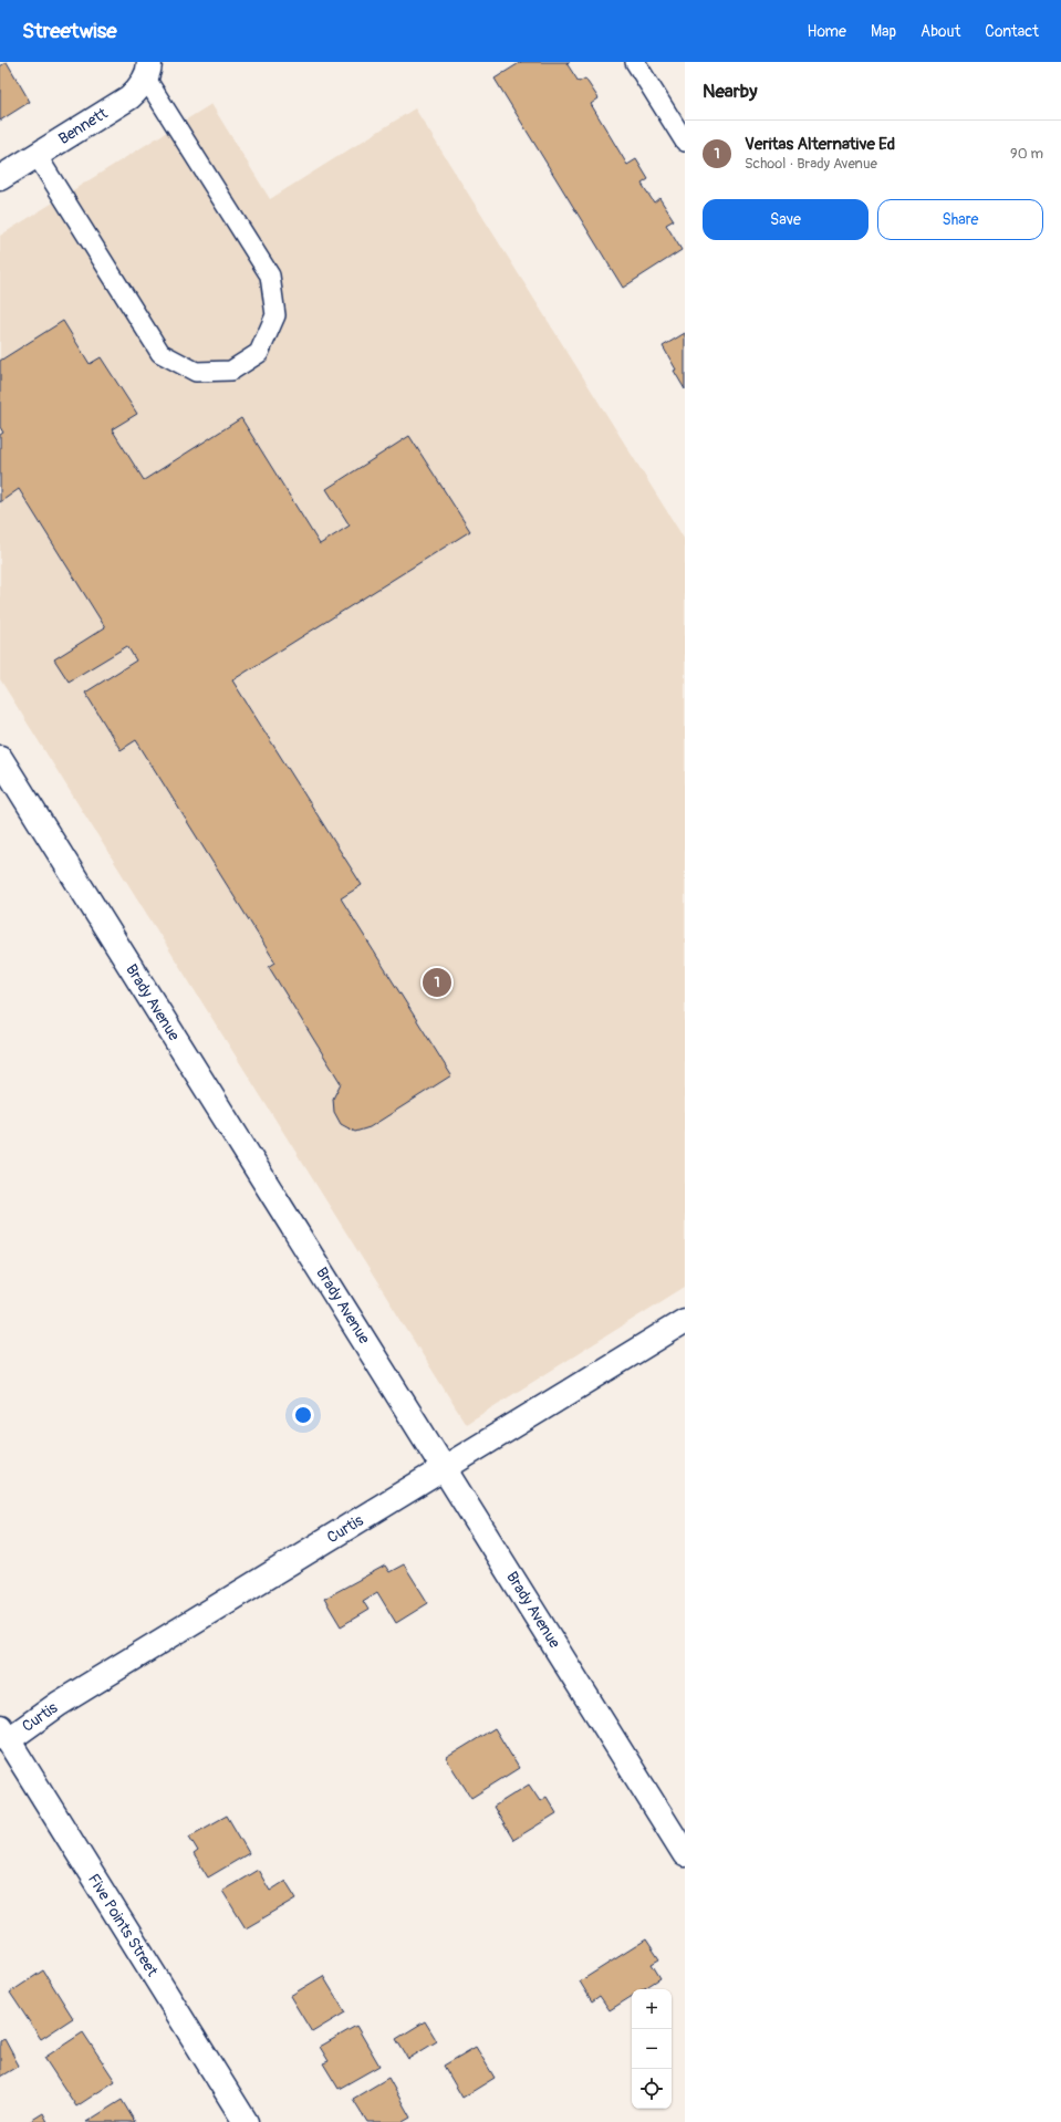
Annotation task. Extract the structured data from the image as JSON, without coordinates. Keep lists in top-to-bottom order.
{
  "streets": {
    "street": [
      "Bennett",
      "Brady Avenue",
      "Curtis",
      "Five Points Street"
    ]
  },
  "crossings": [
    ["Brady Avenue", "Curtis"],
    ["Curtis", "Five Points Street"]
  ],
  "page": {
    "header": "Streetwise",
    "nav": [
      "Home",
      "Map",
      "About",
      "Contact"
    ],
    "heading": "Nearby",
    "list": [
      {
        "mark": "1",
        "name": "Veritas Alternative Ed",
        "note": "School · Brady Avenue",
        "value": "90 m"
      }
    ],
    "buttons": ["Save", "Share"],
    "pins": "1",
    "map_buttons": ["+", "−"]
  }
}
